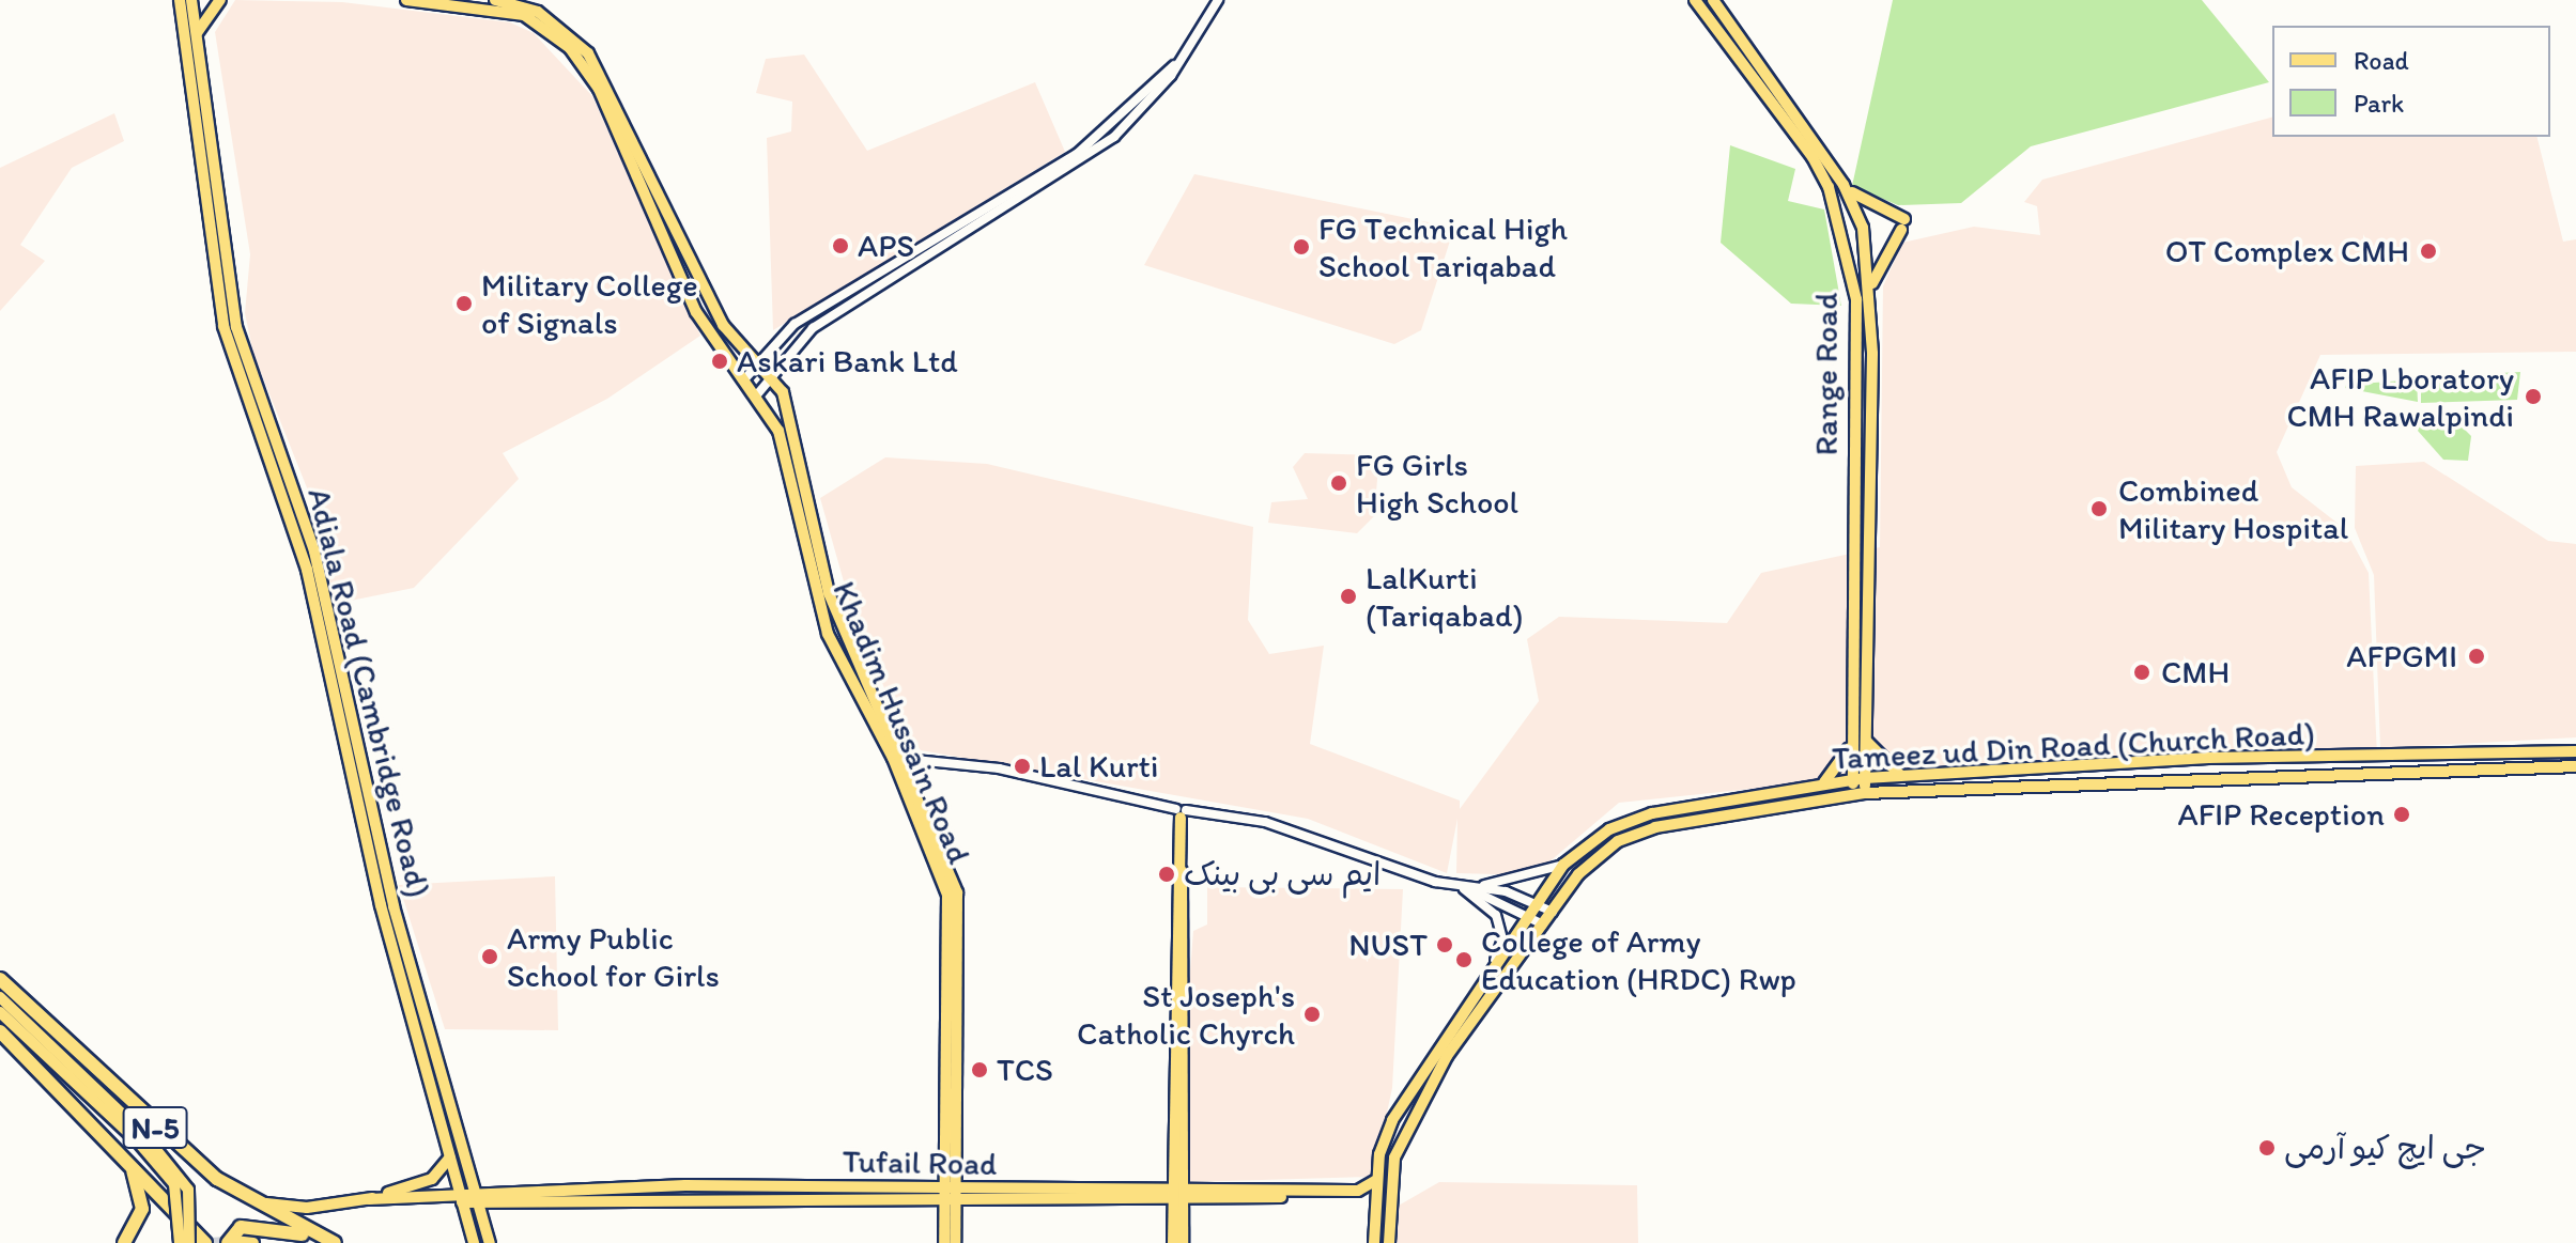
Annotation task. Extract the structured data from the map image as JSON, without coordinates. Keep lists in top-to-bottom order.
{
  "streets": {
    "highway": ["N-5"],
    "main road": [
      "Range Road",
      "Adiala Road (Cambridge Road)",
      "Khadim Hussain Road",
      "Tameez ud Din Road (Church Road)",
      "Tufail Road"
    ]
  },
  "crossings": [
    ["Range Road", "Tameez ud Din Road (Church Road)"],
    ["Adiala Road (Cambridge Road)", "Tufail Road"],
    ["Khadim Hussain Road", "Tufail Road"],
    ["Tameez ud Din Road (Church Road)", "Tufail Road"]
  ],
  "places": [
    "APS",
    "FG Technical High School Tariqabad",
    "OT Complex CMH",
    "Military College of Signals",
    "Askari Bank Ltd",
    "AFIP Lboratory CMH Rawalpindi",
    "FG Girls High School",
    "Combined Military Hospital",
    "LalKurti (Tariqabad)",
    "AFPGMI",
    "CMH",
    "Lal Kurti",
    "AFIP Reception",
    "ایم سی بی بینک",
    "NUST",
    "Army Public School for Girls",
    "College of Army Education (HRDC) Rwp",
    "St Joseph's Catholic Chyrch",
    "TCS",
    "جی ایچ کیو آرمی"
  ],
  "legend": ["Road", "Park"]
}
